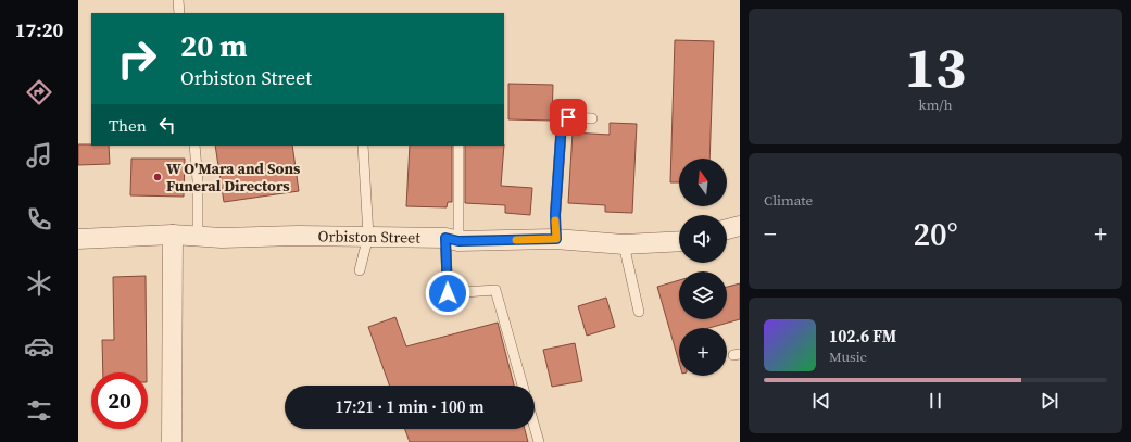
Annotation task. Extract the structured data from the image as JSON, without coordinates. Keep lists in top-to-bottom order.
{
  "streets": {
    "street": ["Orbiston Street"]
  },
  "places": ["W O'Mara and Sons Funeral Directors"],
  "north": "top",
  "page": {
    "tabs": "17:20",
    "tile": [
      ["13", "km/h"],
      "Climate"
    ],
    "turn": ["20 m", "Orbiston Street"],
    "then": "Then",
    "map_buttons": "+",
    "heat": ["−", "20°", "+"],
    "song": ["102.6 FM", "Music"],
    "limit": "20",
    "trip": "17:21 · 1 min · 100 m"
  }
}
